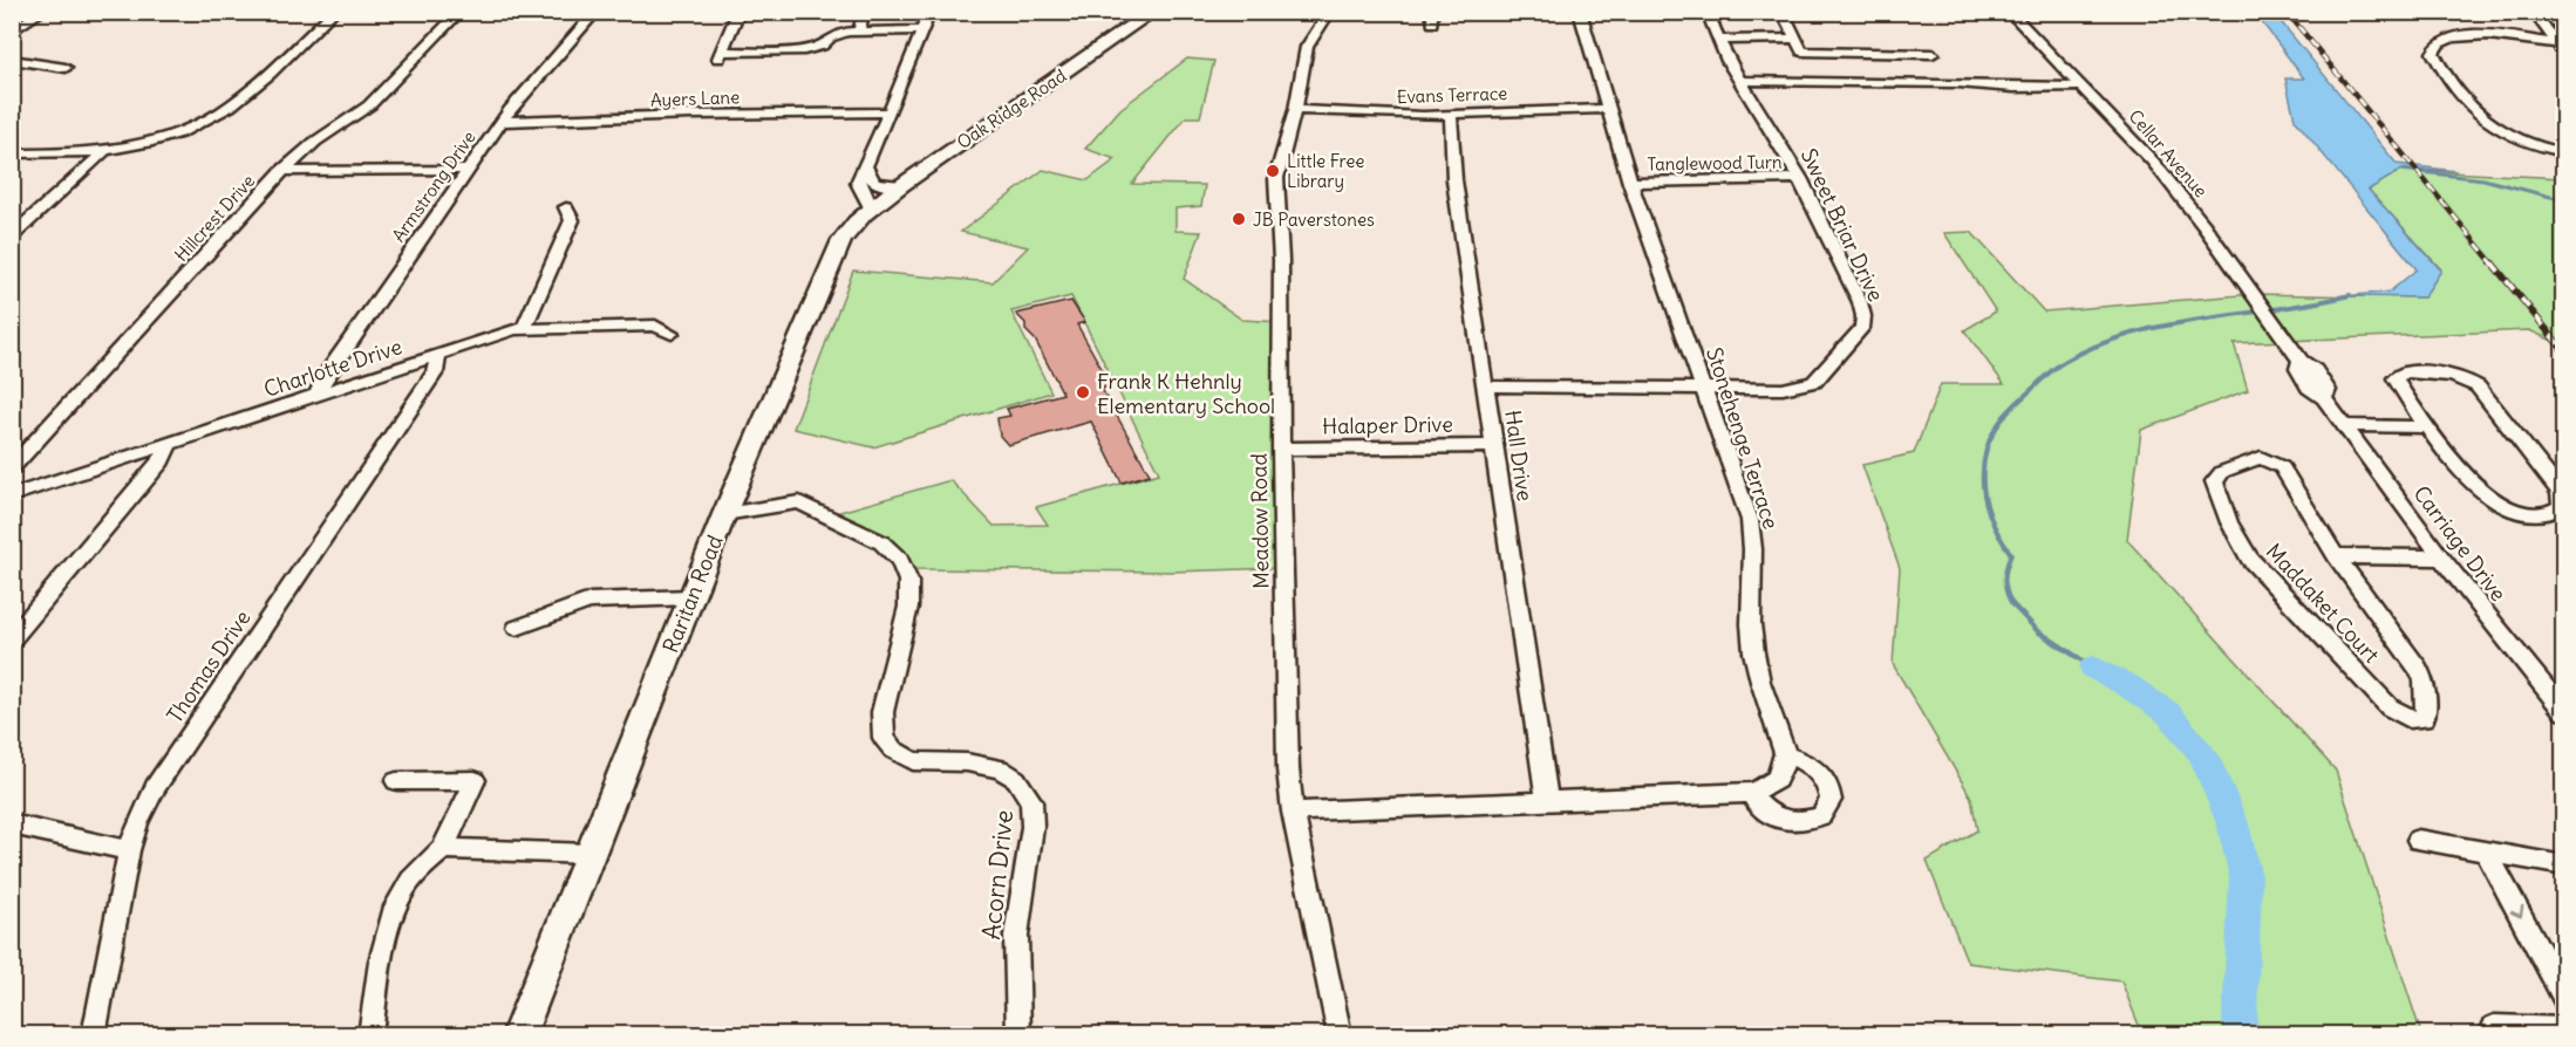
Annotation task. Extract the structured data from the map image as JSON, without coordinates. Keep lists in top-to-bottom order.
{
  "streets": {
    "main road": ["Oak Ridge Road", "Raritan Road"],
    "street": [
      "Evans Terrace",
      "Ayers Lane",
      "Cellar Avenue",
      "Tanglewood Turn",
      "Armstrong Drive",
      "Hillcrest Drive",
      "Sweet Briar Drive",
      "Charlotte Drive",
      "Halaper Drive",
      "Stonehenge Terrace",
      "Hall Drive",
      "Meadow Road",
      "Carriage Drive",
      "Maddaket Court",
      "Thomas Drive",
      "Acorn Drive"
    ]
  },
  "crossings": [
    ["Evans Terrace", "Stonehenge Terrace"],
    ["Evans Terrace", "Hall Drive"],
    ["Evans Terrace", "Meadow Road"],
    ["Ayers Lane", "Armstrong Drive"],
    ["Oak Ridge Road", "Raritan Road"],
    ["Cellar Avenue", "Carriage Drive"],
    ["Tanglewood Turn", "Sweet Briar Drive"],
    ["Tanglewood Turn", "Stonehenge Terrace"],
    ["Armstrong Drive", "Charlotte Drive"],
    ["Sweet Briar Drive", "Stonehenge Terrace"],
    ["Sweet Briar Drive", "Hall Drive"],
    ["Charlotte Drive", "Thomas Drive"],
    ["Halaper Drive", "Hall Drive"],
    ["Halaper Drive", "Meadow Road"],
    ["Carriage Drive", "Maddaket Court"],
    ["Raritan Road", "Acorn Drive"]
  ],
  "places": ["Little Free Library", "JB Paverstones", "Frank K Hehnly Elementary School"]
}
